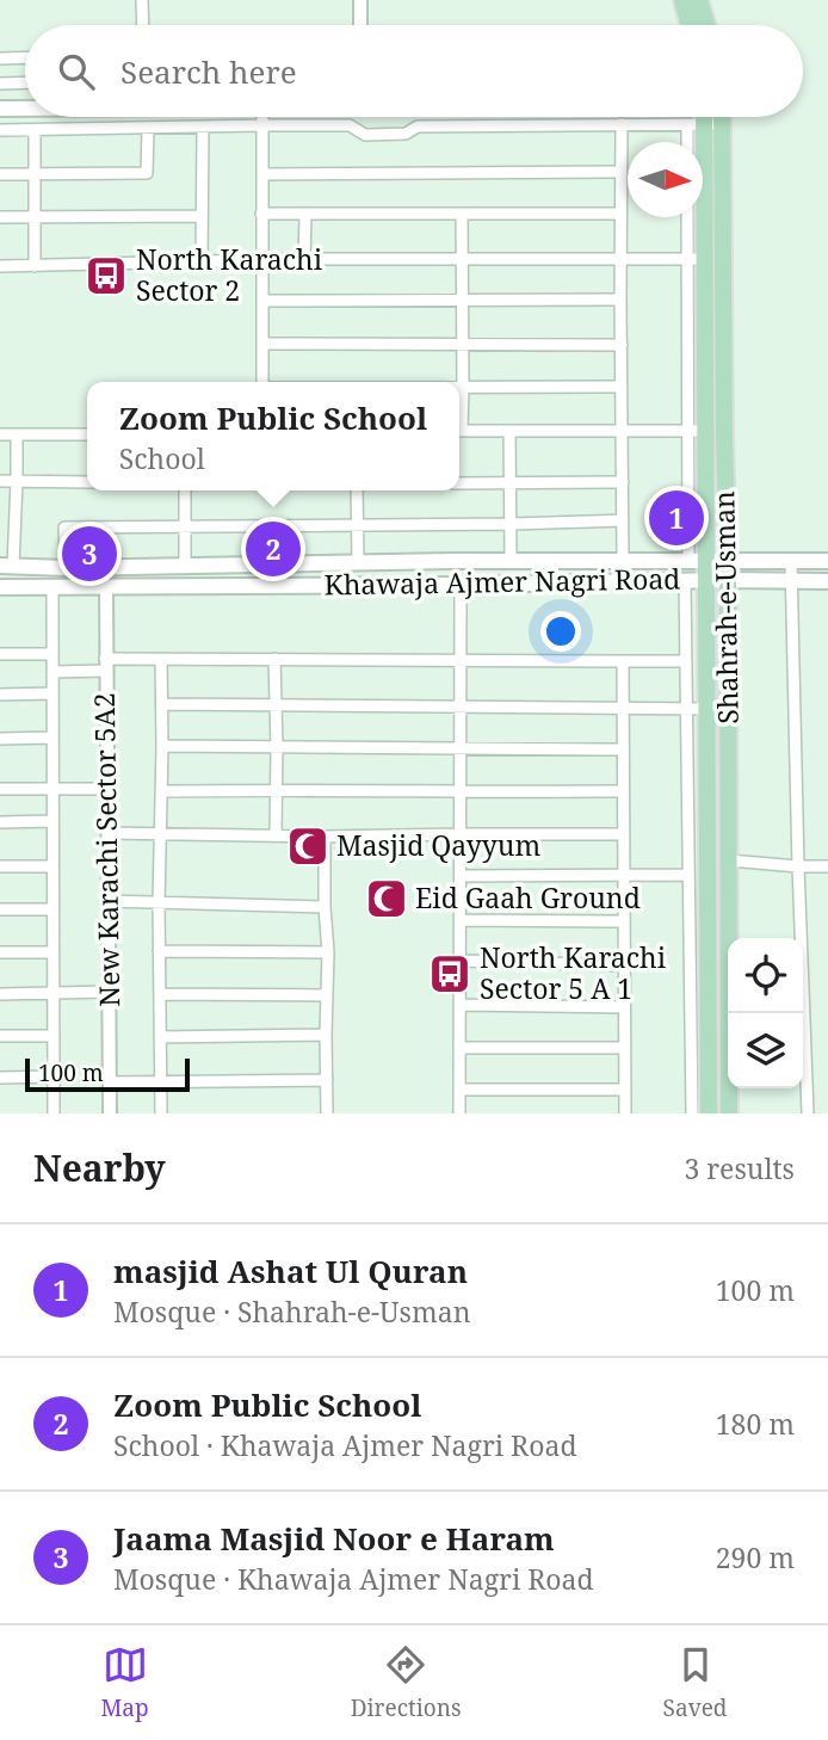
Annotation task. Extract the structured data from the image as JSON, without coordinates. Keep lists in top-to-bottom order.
{
  "streets": {
    "main road": ["Khawaja Ajmer Nagri Road", "Shahrah-e-Usman"],
    "street": ["New Karachi Sector 5A2"]
  },
  "crossings": [
    ["Khawaja Ajmer Nagri Road", "Shahrah-e-Usman"],
    ["Khawaja Ajmer Nagri Road", "New Karachi Sector 5A2"]
  ],
  "places": {
    "bus stop": ["North Karachi Sector 2", "North Karachi Sector 5 A 1"],
    "mosque": ["Masjid Qayyum", "Eid Gaah Ground"]
  },
  "scale_bar": "100 m",
  "north": "right",
  "page": {
    "search": "Search here",
    "popup": ["Zoom Public School", "School"],
    "pins": ["1", "2", "3"],
    "scale": "100 m",
    "heading": ["Nearby", "3 results"],
    "list": [
      {
        "mark": "1",
        "name": "masjid Ashat Ul Quran",
        "note": "Mosque · Shahrah-e-Usman",
        "value": "100 m"
      },
      {
        "mark": "2",
        "name": "Zoom Public School",
        "note": "School · Khawaja Ajmer Nagri Road",
        "value": "180 m"
      },
      {
        "mark": "3",
        "name": "Jaama Masjid Noor e Haram",
        "note": "Mosque · Khawaja Ajmer Nagri Road",
        "value": "290 m"
      }
    ],
    "nav": ["Map", "Directions", "Saved"]
  }
}
